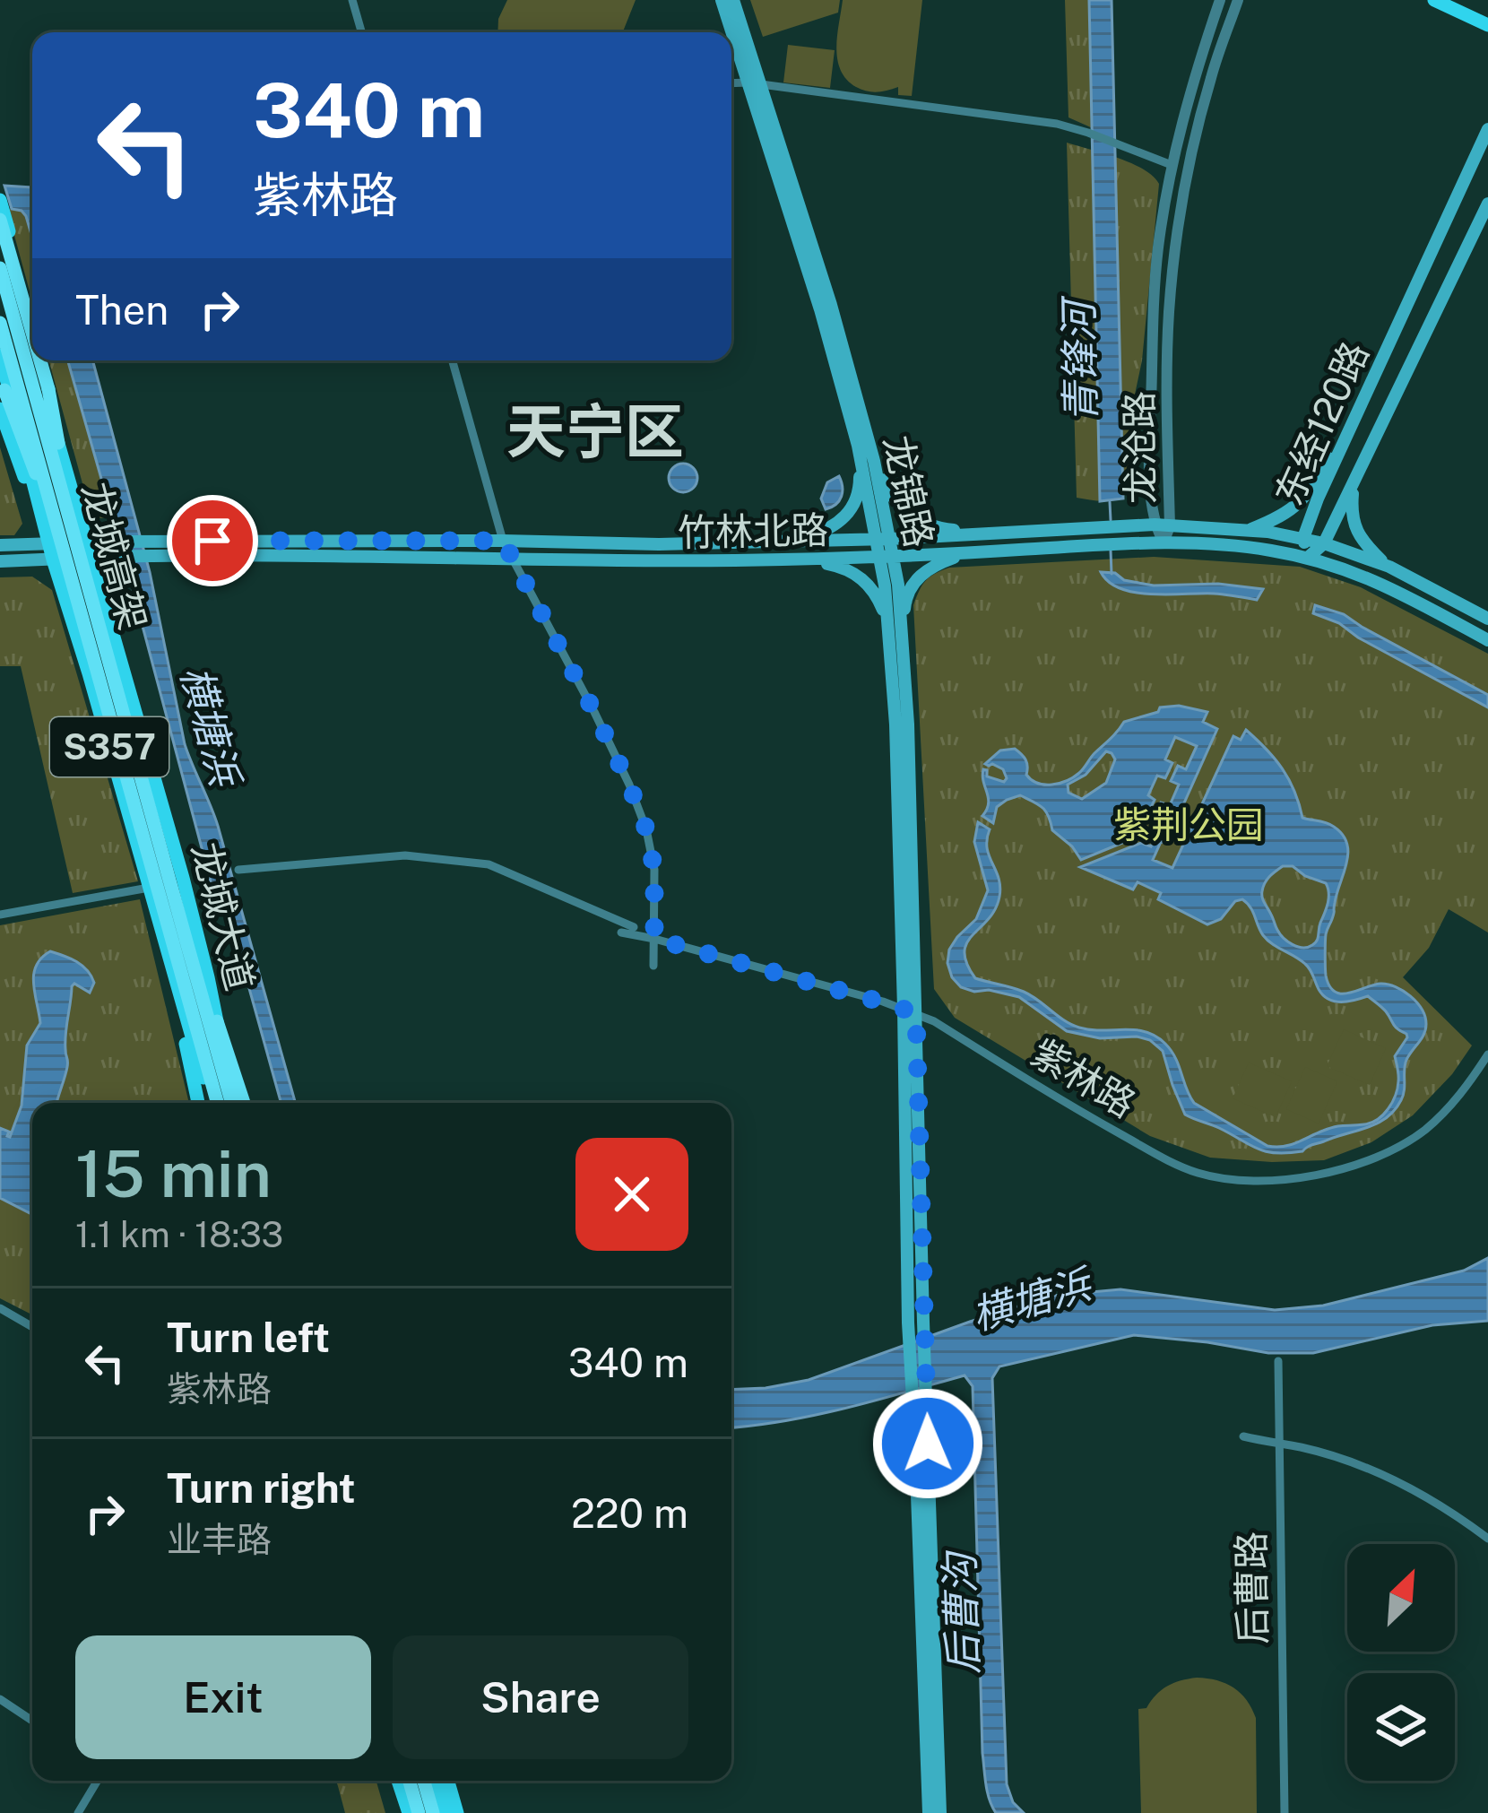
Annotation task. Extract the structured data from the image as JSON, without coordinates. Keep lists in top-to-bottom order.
{
  "streets": {
    "highway": ["龙城高架"],
    "main road": [
      "东经120路",
      "龙锦路",
      "竹林北路",
      "S357",
      "龙城大道"
    ],
    "street": ["龙沧路", "紫林路", "后曹路"]
  },
  "crossings": [
    ["东经120路", "竹林北路"],
    ["龙沧路", "竹林北路"],
    ["龙锦路", "竹林北路"],
    ["龙锦路", "紫林路"],
    ["竹林北路", "龙城大道"],
    ["龙城高架", "龙城大道"]
  ],
  "districts": ["天宁区"],
  "water": ["青锋河", "横塘浜", "后曹沟"],
  "parks": ["紫荆公园"],
  "north": "top right",
  "page": {
    "turn": ["340 m", "紫林路"],
    "then": "Then",
    "heading": ["15 min", "1.1 km · 18:33"],
    "list": [
      {
        "name": "Turn left",
        "note": "紫林路",
        "value": "340 m"
      },
      {
        "name": "Turn right",
        "note": "业丰路",
        "value": "220 m"
      }
    ],
    "buttons": ["Exit", "Share"]
  }
}
